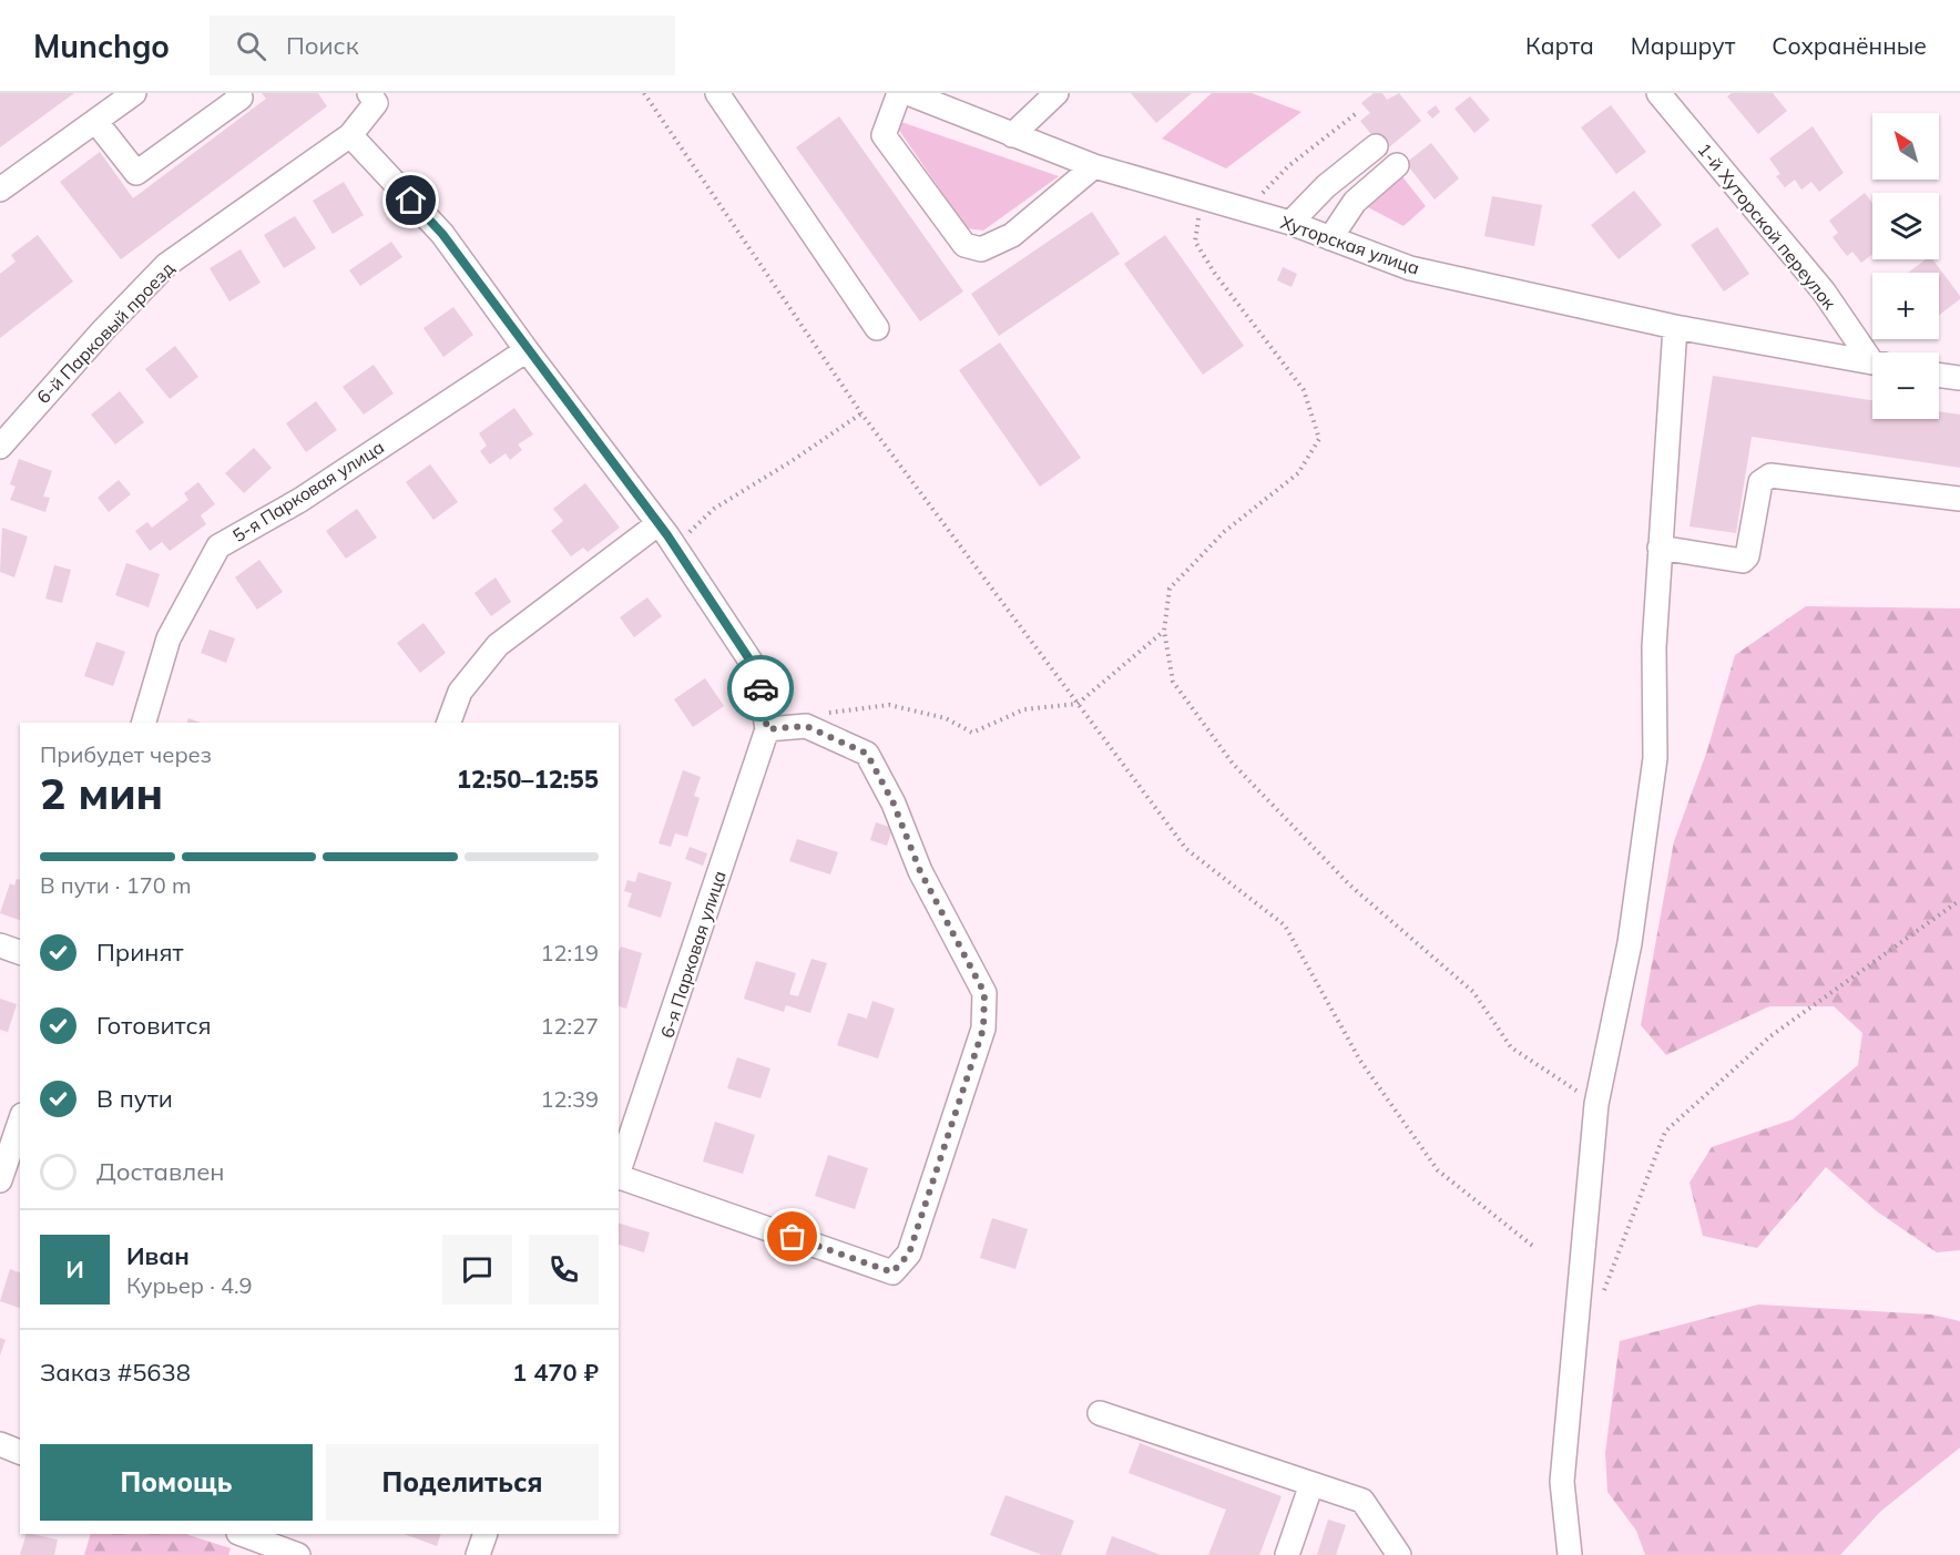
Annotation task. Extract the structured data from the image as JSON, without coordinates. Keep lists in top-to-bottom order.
{
  "streets": {
    "street": [
      "1-й Хуторской переулок",
      "Хуторская улица",
      "6-й Парковый проезд",
      "5-я Парковая улица",
      "6-я Парковая улица"
    ]
  },
  "north": "top left",
  "page": {
    "header": "Munchgo",
    "search": "Поиск",
    "nav": ["Карта", "Маршрут", "Сохранённые"],
    "map_buttons": ["+", "−"],
    "heading": ["2 мин", "Прибудет через", "12:50–12:55"],
    "panel": [
      "Иван",
      "Курьер · 4.9",
      "Заказ #5638",
      "1 470 ₽"
    ],
    "bar": "В пути · 170 m",
    "list": [
      ["Принят", "12:19"],
      ["Готовится", "12:27"],
      ["В пути", "12:39"],
      "Доставлен"
    ],
    "round": "И",
    "buttons": ["Помощь", "Поделиться"]
  }
}
